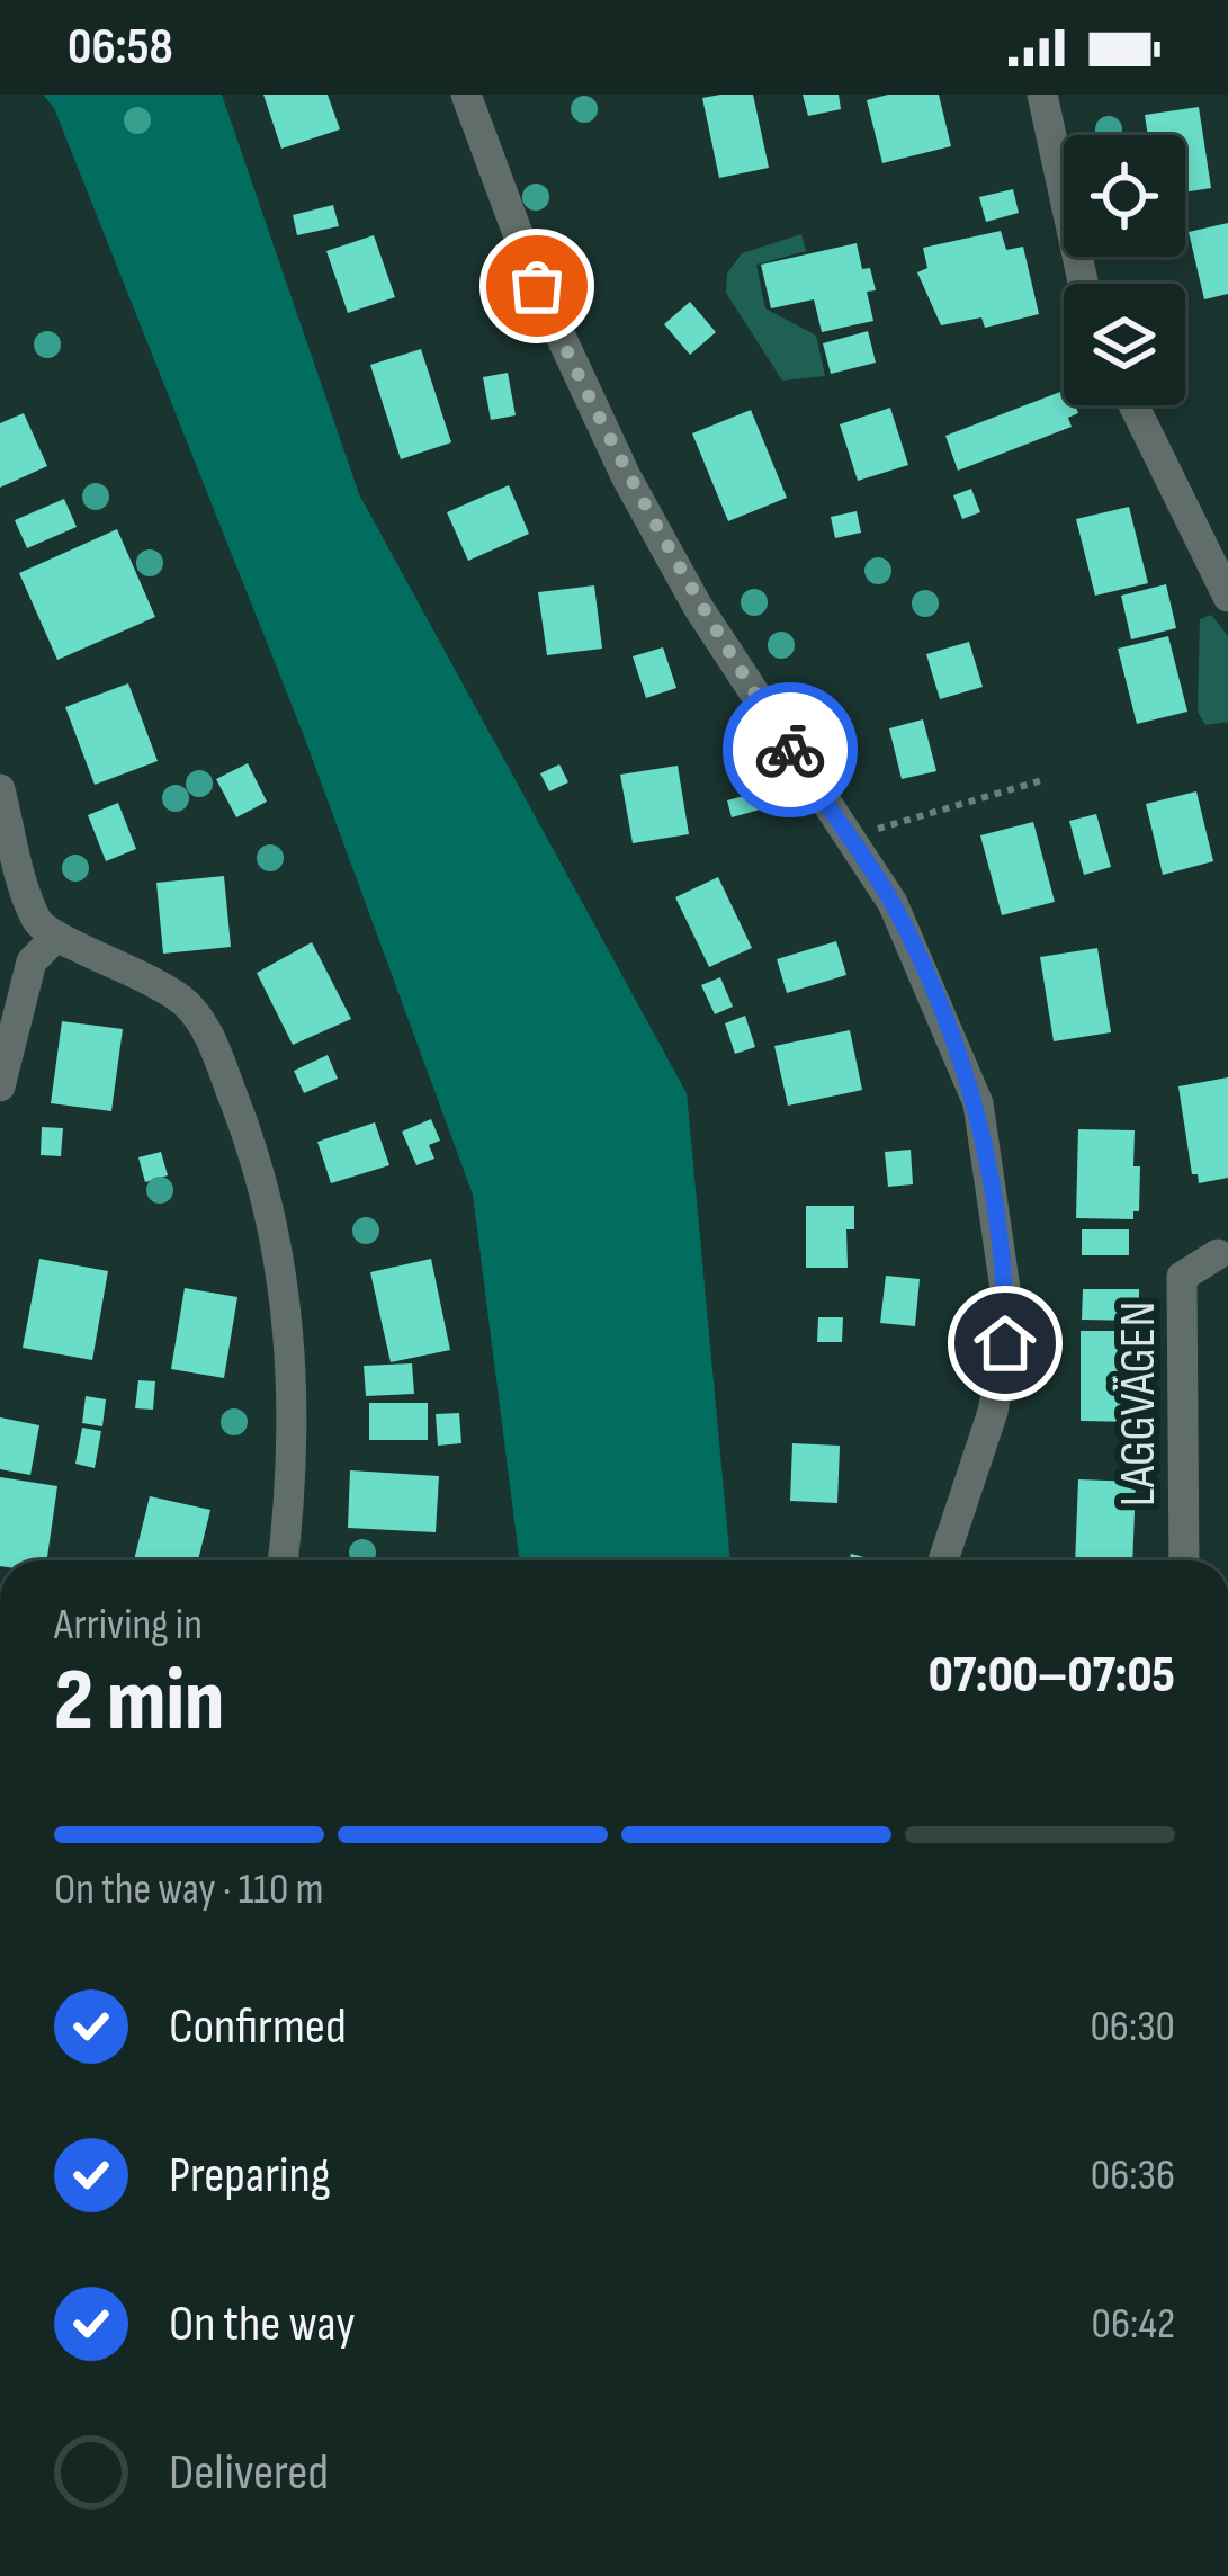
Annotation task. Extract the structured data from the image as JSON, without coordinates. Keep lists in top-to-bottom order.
{
  "streets": {
    "street": ["LAGGVÄGEN"]
  },
  "page": {
    "status": "06:58",
    "heading": ["2 min", "Arriving in", "07:00–07:05"],
    "bar": "On the way · 110 m",
    "list": [
      ["Confirmed", "06:30"],
      ["Preparing", "06:36"],
      ["On the way", "06:42"],
      "Delivered"
    ]
  }
}
